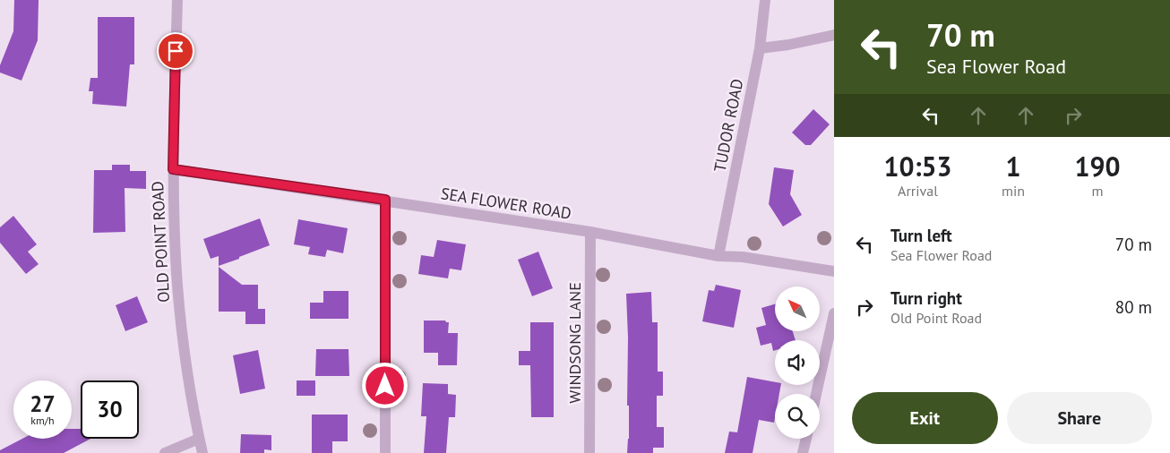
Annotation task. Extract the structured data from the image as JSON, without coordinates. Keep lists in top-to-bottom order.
{
  "streets": {
    "street": [
      "TUDOR ROAD",
      "SEA FLOWER ROAD",
      "OLD POINT ROAD",
      "WINDSONG LANE"
    ]
  },
  "crossings": [
    ["TUDOR ROAD", "SEA FLOWER ROAD"],
    ["SEA FLOWER ROAD", "OLD POINT ROAD"],
    ["SEA FLOWER ROAD", "WINDSONG LANE"]
  ],
  "north": "top left",
  "page": {
    "turn": ["70 m", "Sea Flower Road"],
    "eta": [
      "10:53",
      "Arrival",
      "1",
      "min",
      "190",
      "m"
    ],
    "list": [
      {
        "name": "Turn left",
        "note": "Sea Flower Road",
        "value": "70 m"
      },
      {
        "name": "Turn right",
        "note": "Old Point Road",
        "value": "80 m"
      }
    ],
    "speed": "27 km/h",
    "limit": "30",
    "buttons": ["Exit", "Share"]
  }
}
